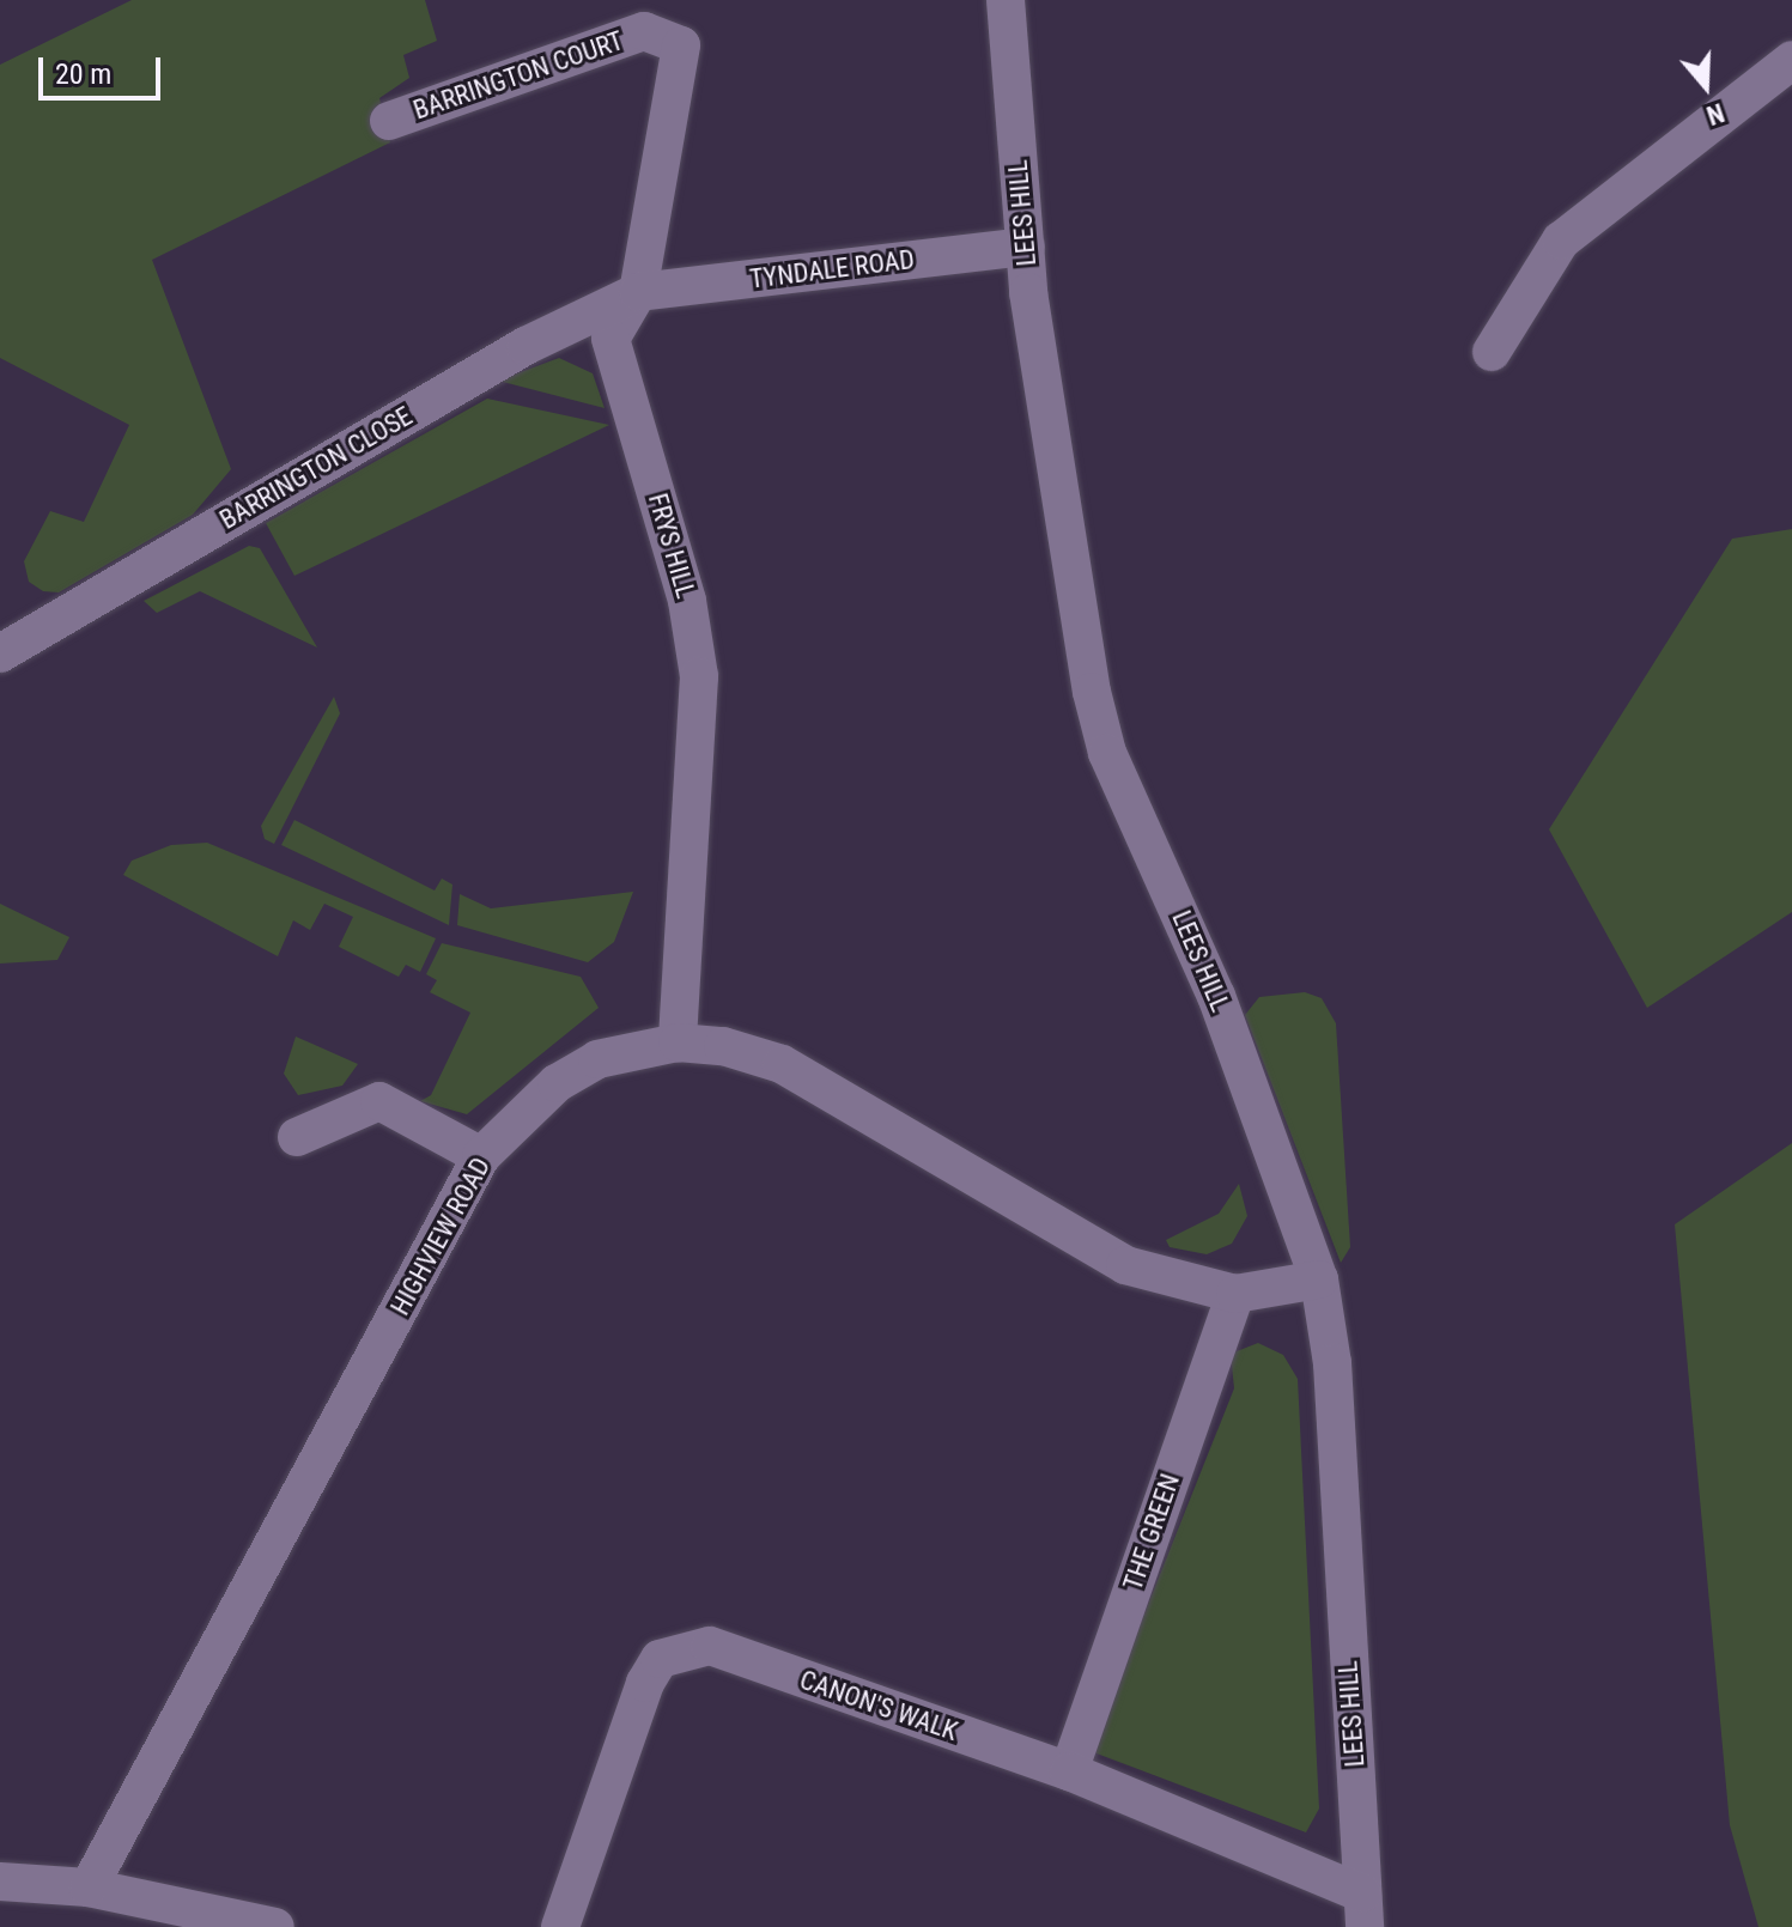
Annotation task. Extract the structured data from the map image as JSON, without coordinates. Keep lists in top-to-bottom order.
{
  "streets": {
    "street": [
      "BARRINGTON COURT",
      "LEES HILL",
      "TYNDALE ROAD",
      "BARRINGTON CLOSE",
      "FRYS HILL",
      "HIGHVIEW ROAD",
      "THE GREEN",
      "CANON'S WALK"
    ]
  },
  "crossings": [
    ["BARRINGTON COURT", "FRYS HILL"],
    ["LEES HILL", "TYNDALE ROAD"],
    ["LEES HILL", "HIGHVIEW ROAD"],
    ["LEES HILL", "CANON'S WALK"],
    ["TYNDALE ROAD", "BARRINGTON CLOSE"],
    ["TYNDALE ROAD", "FRYS HILL"],
    ["BARRINGTON CLOSE", "FRYS HILL"],
    ["FRYS HILL", "HIGHVIEW ROAD"],
    ["HIGHVIEW ROAD", "THE GREEN"],
    ["THE GREEN", "CANON'S WALK"]
  ],
  "scale_bar": "20 m",
  "north": "bottom"
}
